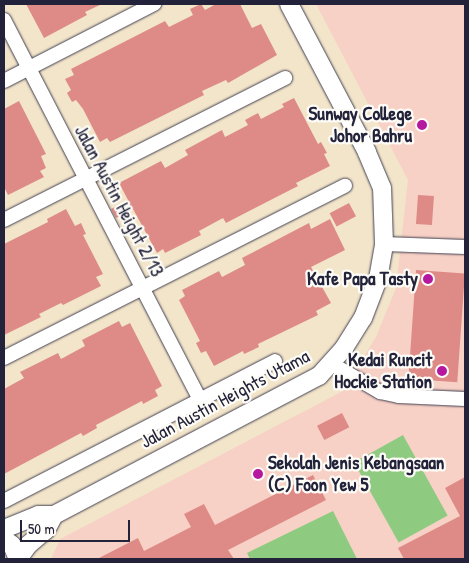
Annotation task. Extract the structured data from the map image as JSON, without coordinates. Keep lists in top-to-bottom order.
{
  "streets": {
    "street": ["Jalan Austin Height 2/13", "Jalan Austin Heights Utama"]
  },
  "places": [
    "Sunway College Johor Bahru",
    "Kafe Papa Tasty",
    "Kedai Runcit Hockie Station",
    "Sekolah Jenis Kebangsaan (C) Foon Yew 5"
  ],
  "scale_bar": "50 m"
}
